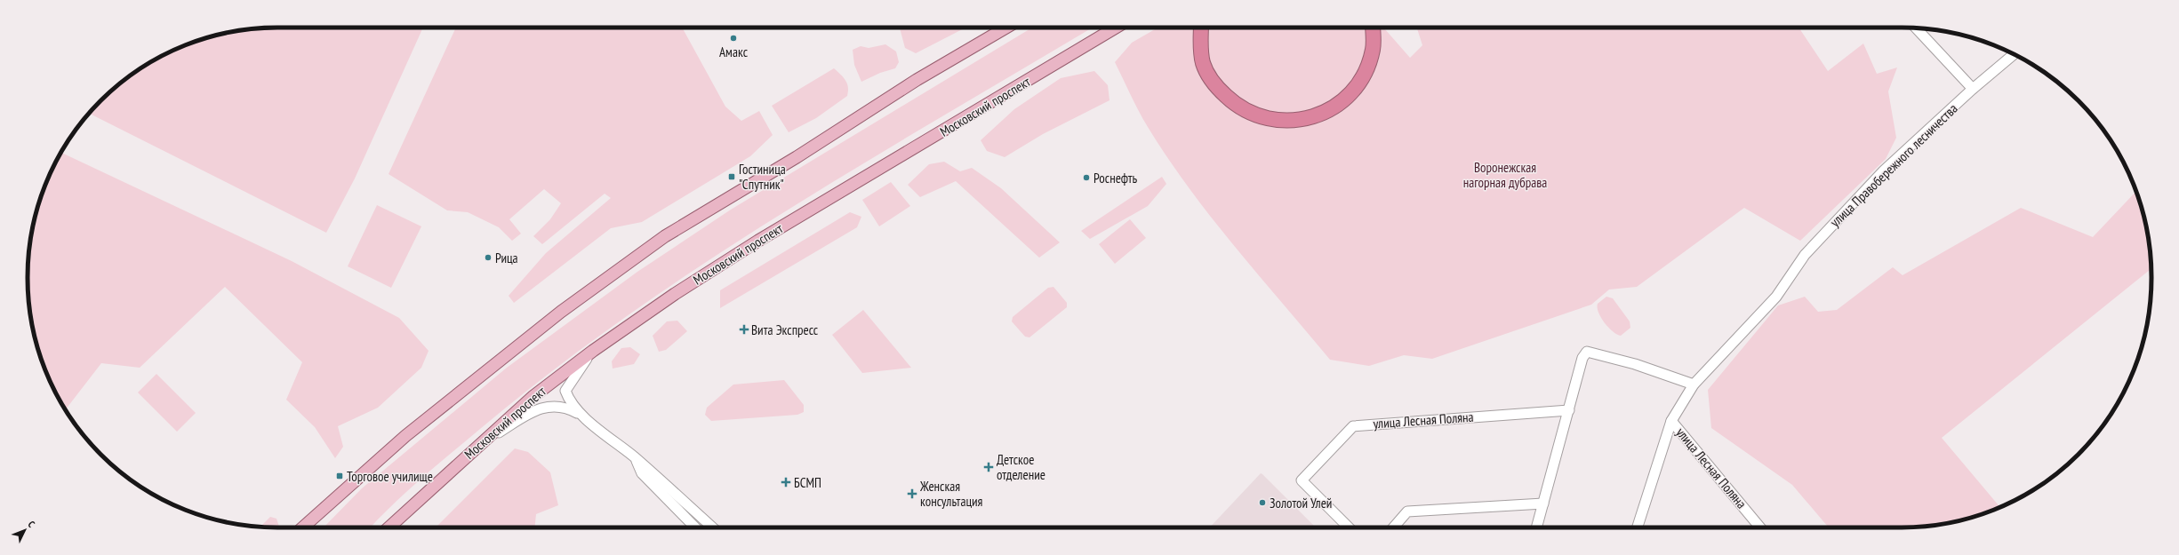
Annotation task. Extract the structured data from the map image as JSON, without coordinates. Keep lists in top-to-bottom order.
{
  "streets": {
    "main road": ["Московский проспект"],
    "street": ["улица Правобережного лесничества", "улица Лесная Поляна"]
  },
  "crossings": [
    ["улица Правобережного лесничества", "улица Лесная Поляна"]
  ],
  "parks": ["Воронежская нагорная дубрава"],
  "places": {
    "other": [
      "Амакс",
      "Роснефть",
      "Рица",
      "Золотой Улей"
    ],
    "transit": ["Гостиница \"Спутник\"", "Торговое училище"],
    "health": [
      "Вита Экспресс",
      "Детское отделение",
      "БСМП",
      "Женская консультация"
    ]
  },
  "north": "top right"
}
